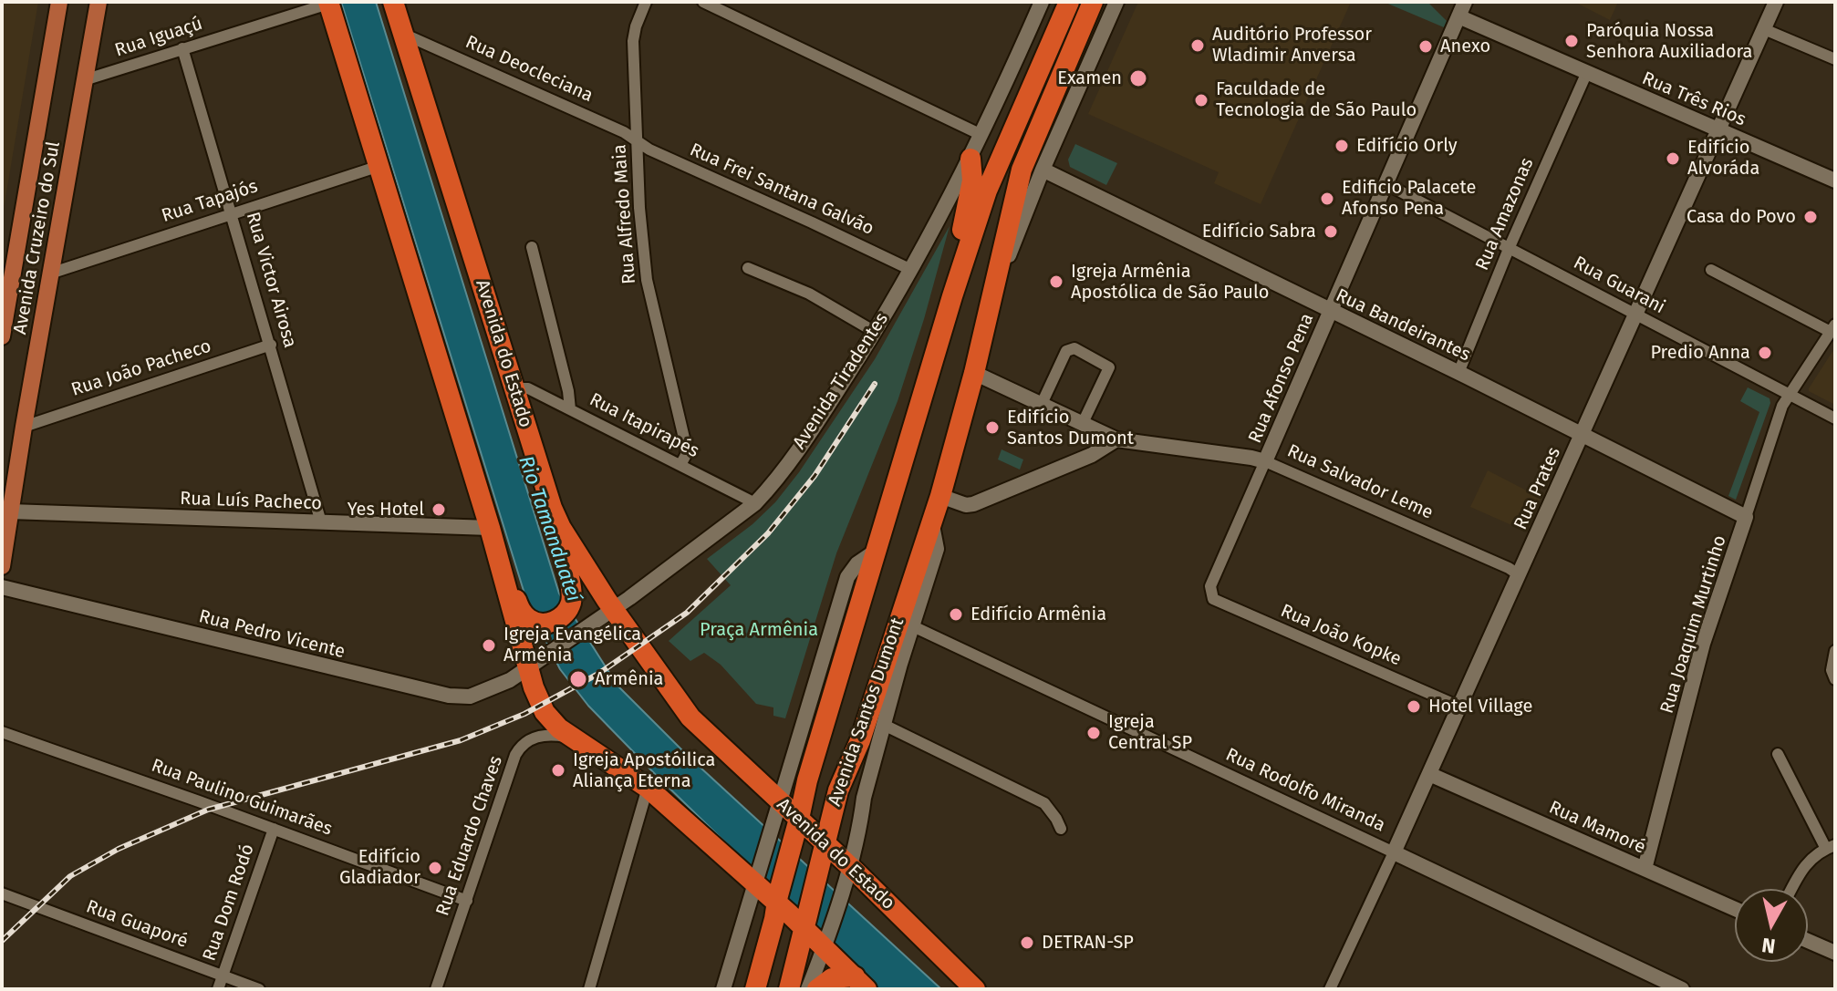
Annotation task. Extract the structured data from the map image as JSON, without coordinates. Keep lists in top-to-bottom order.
{
  "streets": {
    "highway": ["Avenida do Estado", "Avenida Santos Dumont"],
    "main road": ["Avenida Cruzeiro do Sul"],
    "street": [
      "Rua Iguaçú",
      "Rua Deocleciana",
      "Rua Três Rios",
      "Rua Frei Santana Galvão",
      "Rua Tapajós",
      "Rua Alfredo Maia",
      "Rua Amazonas",
      "Rua Victor Airosa",
      "Rua Guarani",
      "Rua Bandeirantes",
      "Rua João Pacheco",
      "Rua Afonso Pena",
      "Avenida Tiradentes",
      "Rua Itapirapés",
      "Rua Salvador Leme",
      "Rua Prates",
      "Rua Luís Pacheco",
      "Rua Joaquim Murtinho",
      "Rua Pedro Vicente",
      "Rua João Kopke",
      "Rua Rodolfo Miranda",
      "Rua Paulino Guimarães",
      "Rua Mamoré",
      "Rua Eduardo Chaves",
      "Rua Dom Rodó",
      "Rua Guaporé"
    ]
  },
  "crossings": [
    ["Rua Iguaçú", "Avenida Cruzeiro do Sul"],
    ["Rua Iguaçú", "Rua Victor Airosa"],
    ["Rua Deocleciana", "Rua Frei Santana Galvão"],
    ["Rua Deocleciana", "Rua Alfredo Maia"],
    ["Rua Deocleciana", "Avenida do Estado"],
    ["Rua Três Rios", "Rua Amazonas"],
    ["Rua Três Rios", "Rua Afonso Pena"],
    ["Rua Três Rios", "Rua Prates"],
    ["Rua Frei Santana Galvão", "Rua Alfredo Maia"],
    ["Rua Frei Santana Galvão", "Avenida Tiradentes"],
    ["Rua Tapajós", "Avenida Cruzeiro do Sul"],
    ["Rua Tapajós", "Rua Victor Airosa"],
    ["Rua Alfredo Maia", "Rua Itapirapés"],
    ["Rua Amazonas", "Rua Guarani"],
    ["Rua Amazonas", "Rua Bandeirantes"],
    ["Avenida Cruzeiro do Sul", "Rua João Pacheco"],
    ["Avenida Cruzeiro do Sul", "Rua Luís Pacheco"],
    ["Rua Victor Airosa", "Rua João Pacheco"],
    ["Rua Victor Airosa", "Rua Luís Pacheco"],
    ["Rua Guarani", "Rua Afonso Pena"],
    ["Rua Guarani", "Rua Prates"],
    ["Rua Guarani", "Rua Joaquim Murtinho"],
    ["Rua Bandeirantes", "Rua Afonso Pena"],
    ["Rua Bandeirantes", "Rua Prates"],
    ["Rua Bandeirantes", "Rua Joaquim Murtinho"],
    ["Rua Bandeirantes", "Avenida Santos Dumont"],
    ["Avenida do Estado", "Avenida Tiradentes"],
    ["Avenida do Estado", "Rua Itapirapés"],
    ["Avenida do Estado", "Avenida Santos Dumont"],
    ["Rua Afonso Pena", "Rua Salvador Leme"],
    ["Rua Afonso Pena", "Rua João Kopke"],
    ["Avenida Tiradentes", "Rua Itapirapés"],
    ["Avenida Tiradentes", "Rua Pedro Vicente"],
    ["Rua Salvador Leme", "Rua Prates"],
    ["Rua Salvador Leme", "Avenida Santos Dumont"],
    ["Rua Prates", "Rua João Kopke"],
    ["Rua Prates", "Rua Rodolfo Miranda"],
    ["Rua Prates", "Rua Mamoré"],
    ["Rua Joaquim Murtinho", "Rua Mamoré"],
    ["Avenida Santos Dumont", "Rua Rodolfo Miranda"],
    ["Rua Paulino Guimarães", "Rua Eduardo Chaves"],
    ["Rua Paulino Guimarães", "Rua Dom Rodó"],
    ["Rua Dom Rodó", "Rua Guaporé"]
  ],
  "water": ["Rio Tamanduateí"],
  "parks": ["Praça Armênia"],
  "places": [
    "Paróquia Nossa Senhora Auxiliadora",
    "Auditório Professor Wladimir Anversa",
    "Anexo",
    "Examen",
    "Faculdade de Tecnologia de São Paulo",
    "Edifício Orly",
    "Edifício Alvoráda",
    "Edificio Palacete Afonso Pena",
    "Casa do Povo",
    "Edifício Sabra",
    "Igreja Armênia Apostólica de São Paulo",
    "Predio Anna",
    "Edifício Santos Dumont",
    "Yes Hotel",
    "Edifício Armênia",
    "Igreja Evangélica Armênia",
    "Armênia",
    "Hotel Village",
    "Igreja Central SP",
    "Igreja Apostóilica Aliança Eterna",
    "Edifício Gladiador",
    "DETRAN-SP"
  ],
  "north": "bottom"
}
